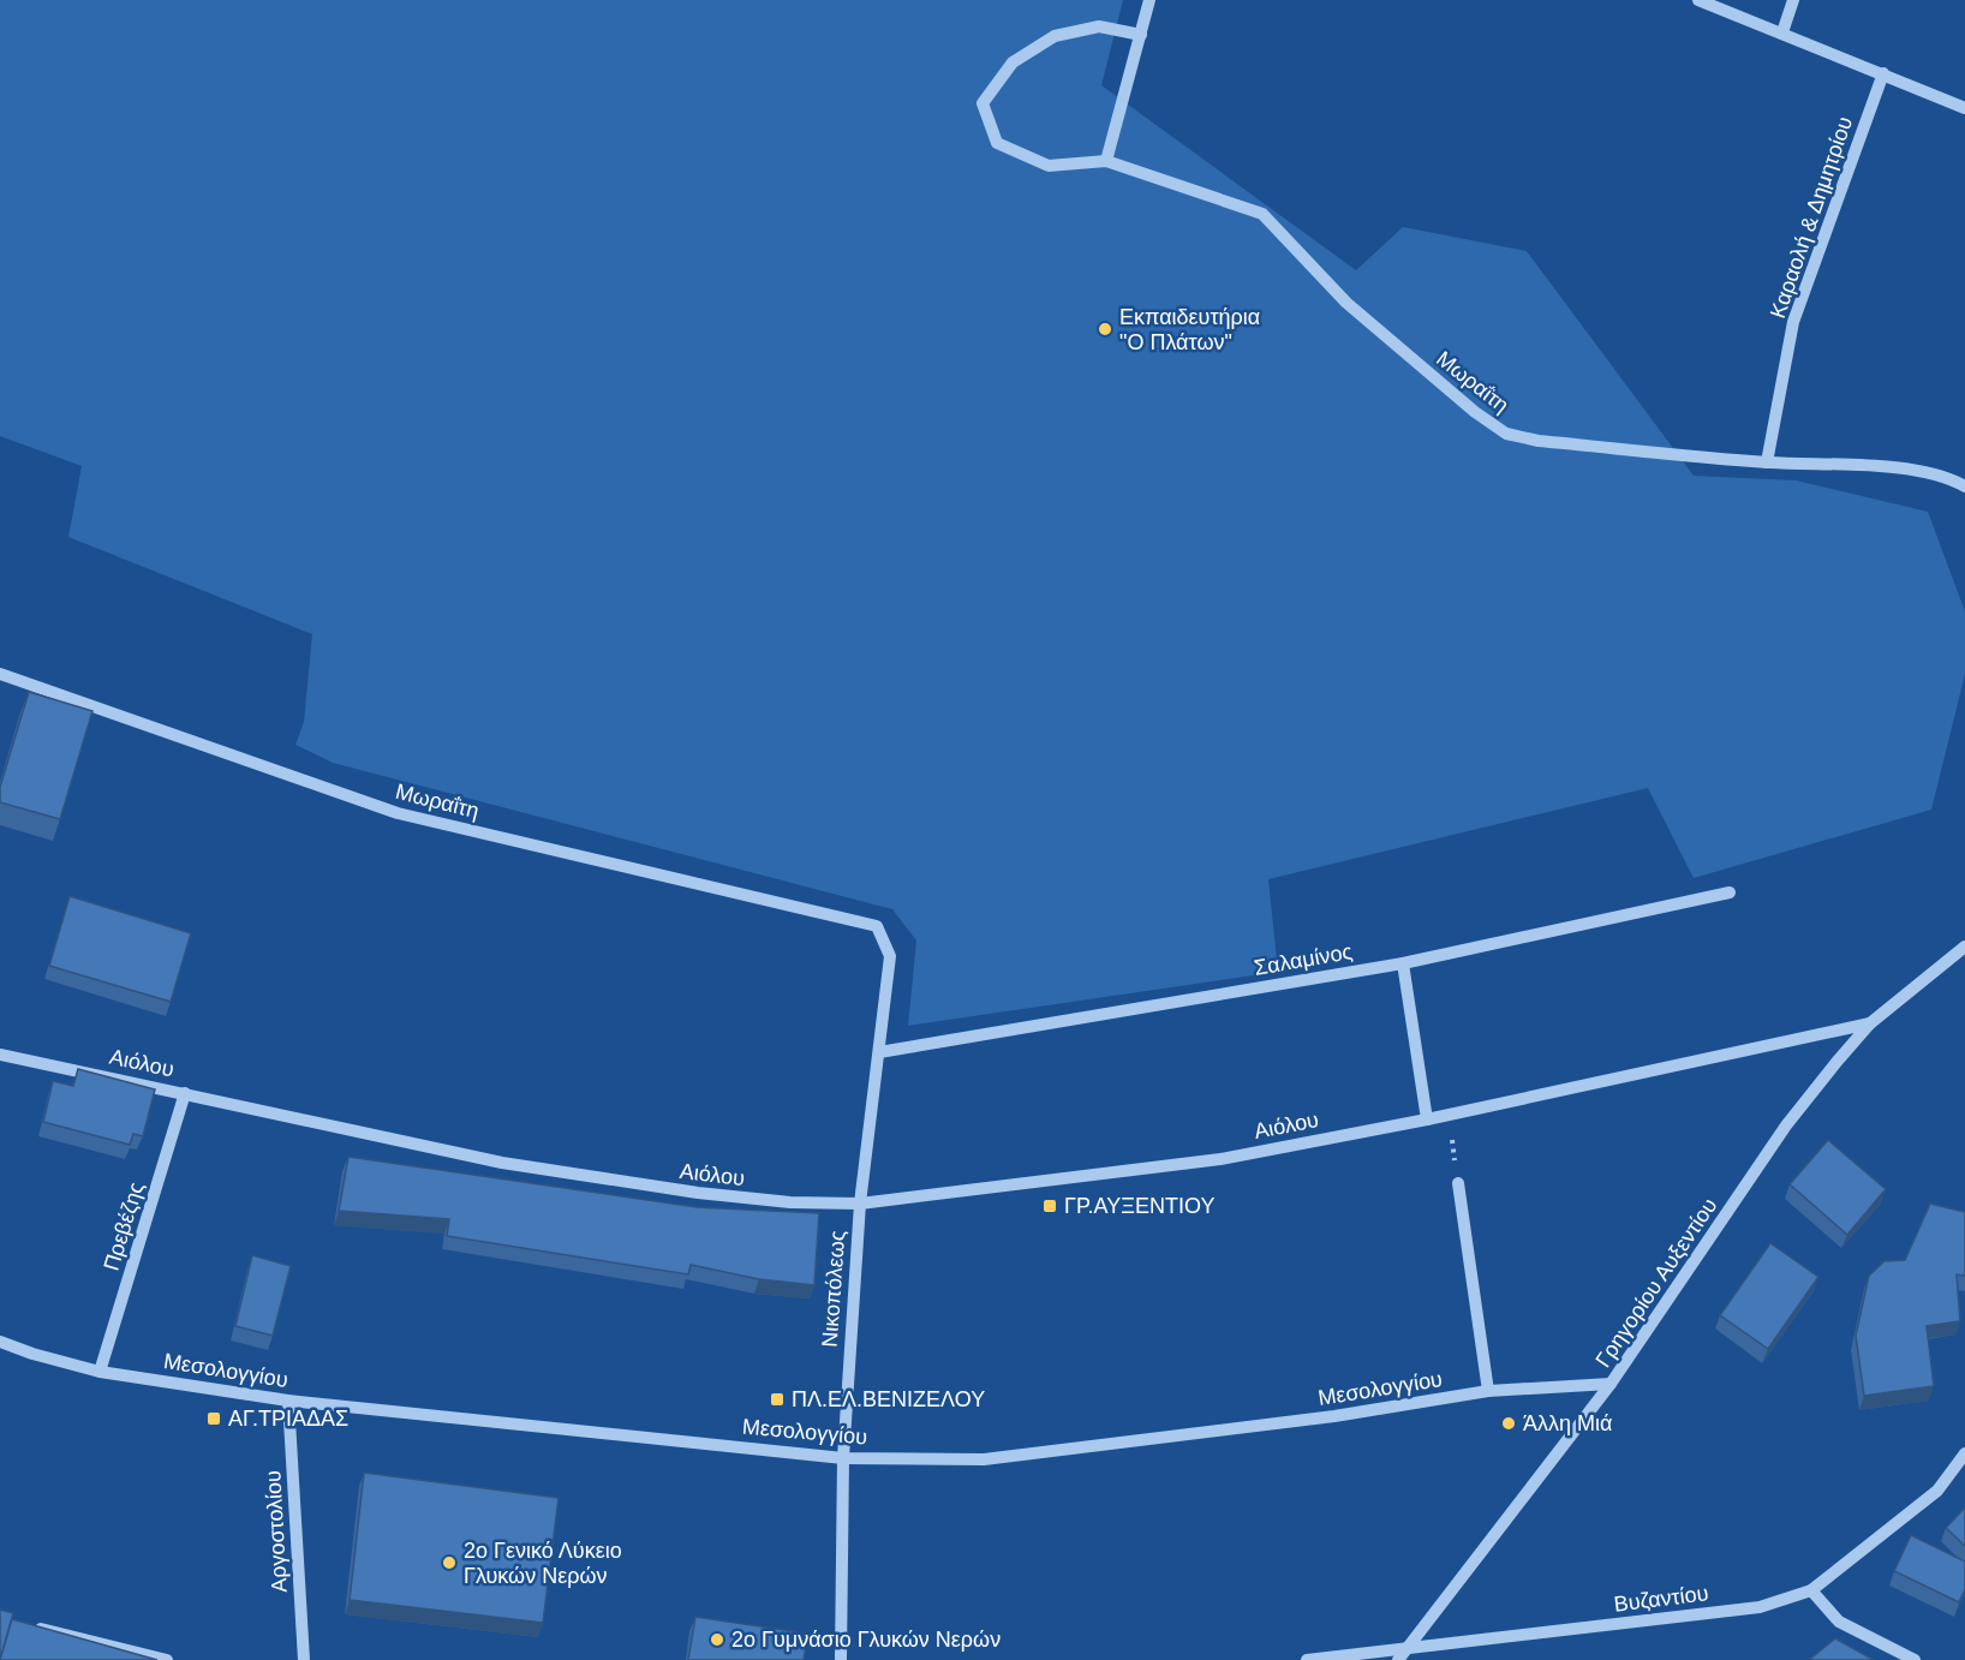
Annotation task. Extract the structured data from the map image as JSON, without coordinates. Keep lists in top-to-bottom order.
{
  "streets": {
    "street": [
      "Καραολή & Δημητρίου",
      "Μωραΐτη",
      "Σαλαμίνος",
      "Αιόλου",
      "Πρεβέζης",
      "Γρηγορίου Αυξεντίου",
      "Νικοπόλεως",
      "Μεσολογγίου",
      "Αργοστολίου",
      "Βυζαντίου"
    ]
  },
  "crossings": [
    ["Καραολή & Δημητρίου", "Μωραΐτη"],
    ["Μωραΐτη", "Νικοπόλεως"],
    ["Σαλαμίνος", "Νικοπόλεως"],
    ["Αιόλου", "Πρεβέζης"],
    ["Αιόλου", "Γρηγορίου Αυξεντίου"],
    ["Αιόλου", "Νικοπόλεως"],
    ["Πρεβέζης", "Μεσολογγίου"],
    ["Γρηγορίου Αυξεντίου", "Μεσολογγίου"],
    ["Γρηγορίου Αυξεντίου", "Βυζαντίου"],
    ["Νικοπόλεως", "Μεσολογγίου"],
    ["Μεσολογγίου", "Αργοστολίου"]
  ],
  "places": {
    "other": [
      "Εκπαιδευτήρια \"Ο Πλάτων\"",
      "Άλλη Μιά",
      "2ο Γενικό Λύκειο Γλυκών Νερών",
      "2ο Γυμνάσιο Γλυκών Νερών"
    ],
    "transit": ["ΓΡ.ΑΥΞΕΝΤΙΟΥ", "ΠΛ.ΕΛ.ΒΕΝΙΖΕΛΟΥ", "ΑΓ.ΤΡΙΑΔΑΣ"]
  }
}
